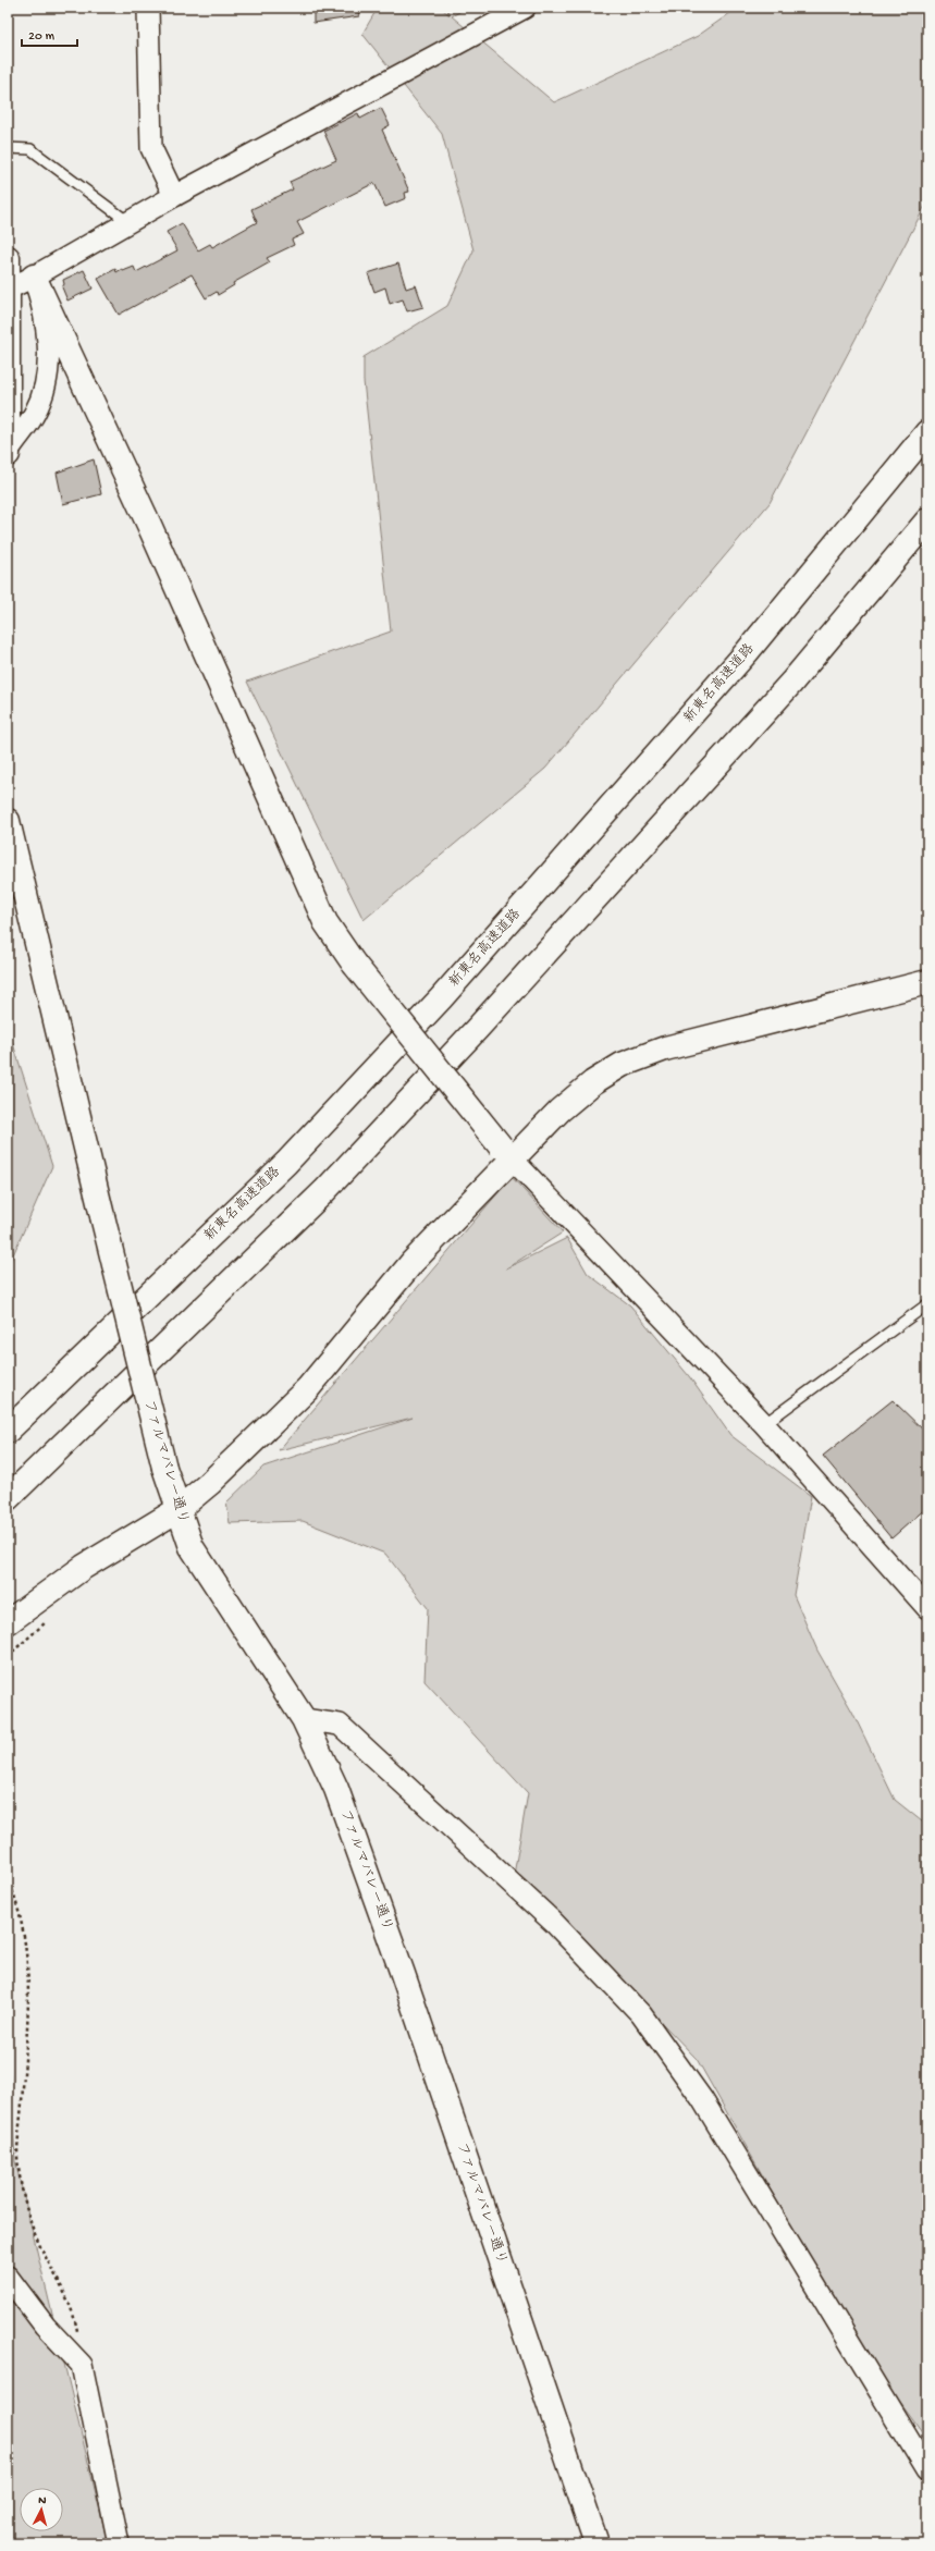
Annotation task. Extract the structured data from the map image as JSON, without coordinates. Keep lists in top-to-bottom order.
{
  "streets": {
    "main road": ["新東名高速道路", "ファルマバレー通り"]
  },
  "scale_bar": "20 m",
  "north": "top"
}
